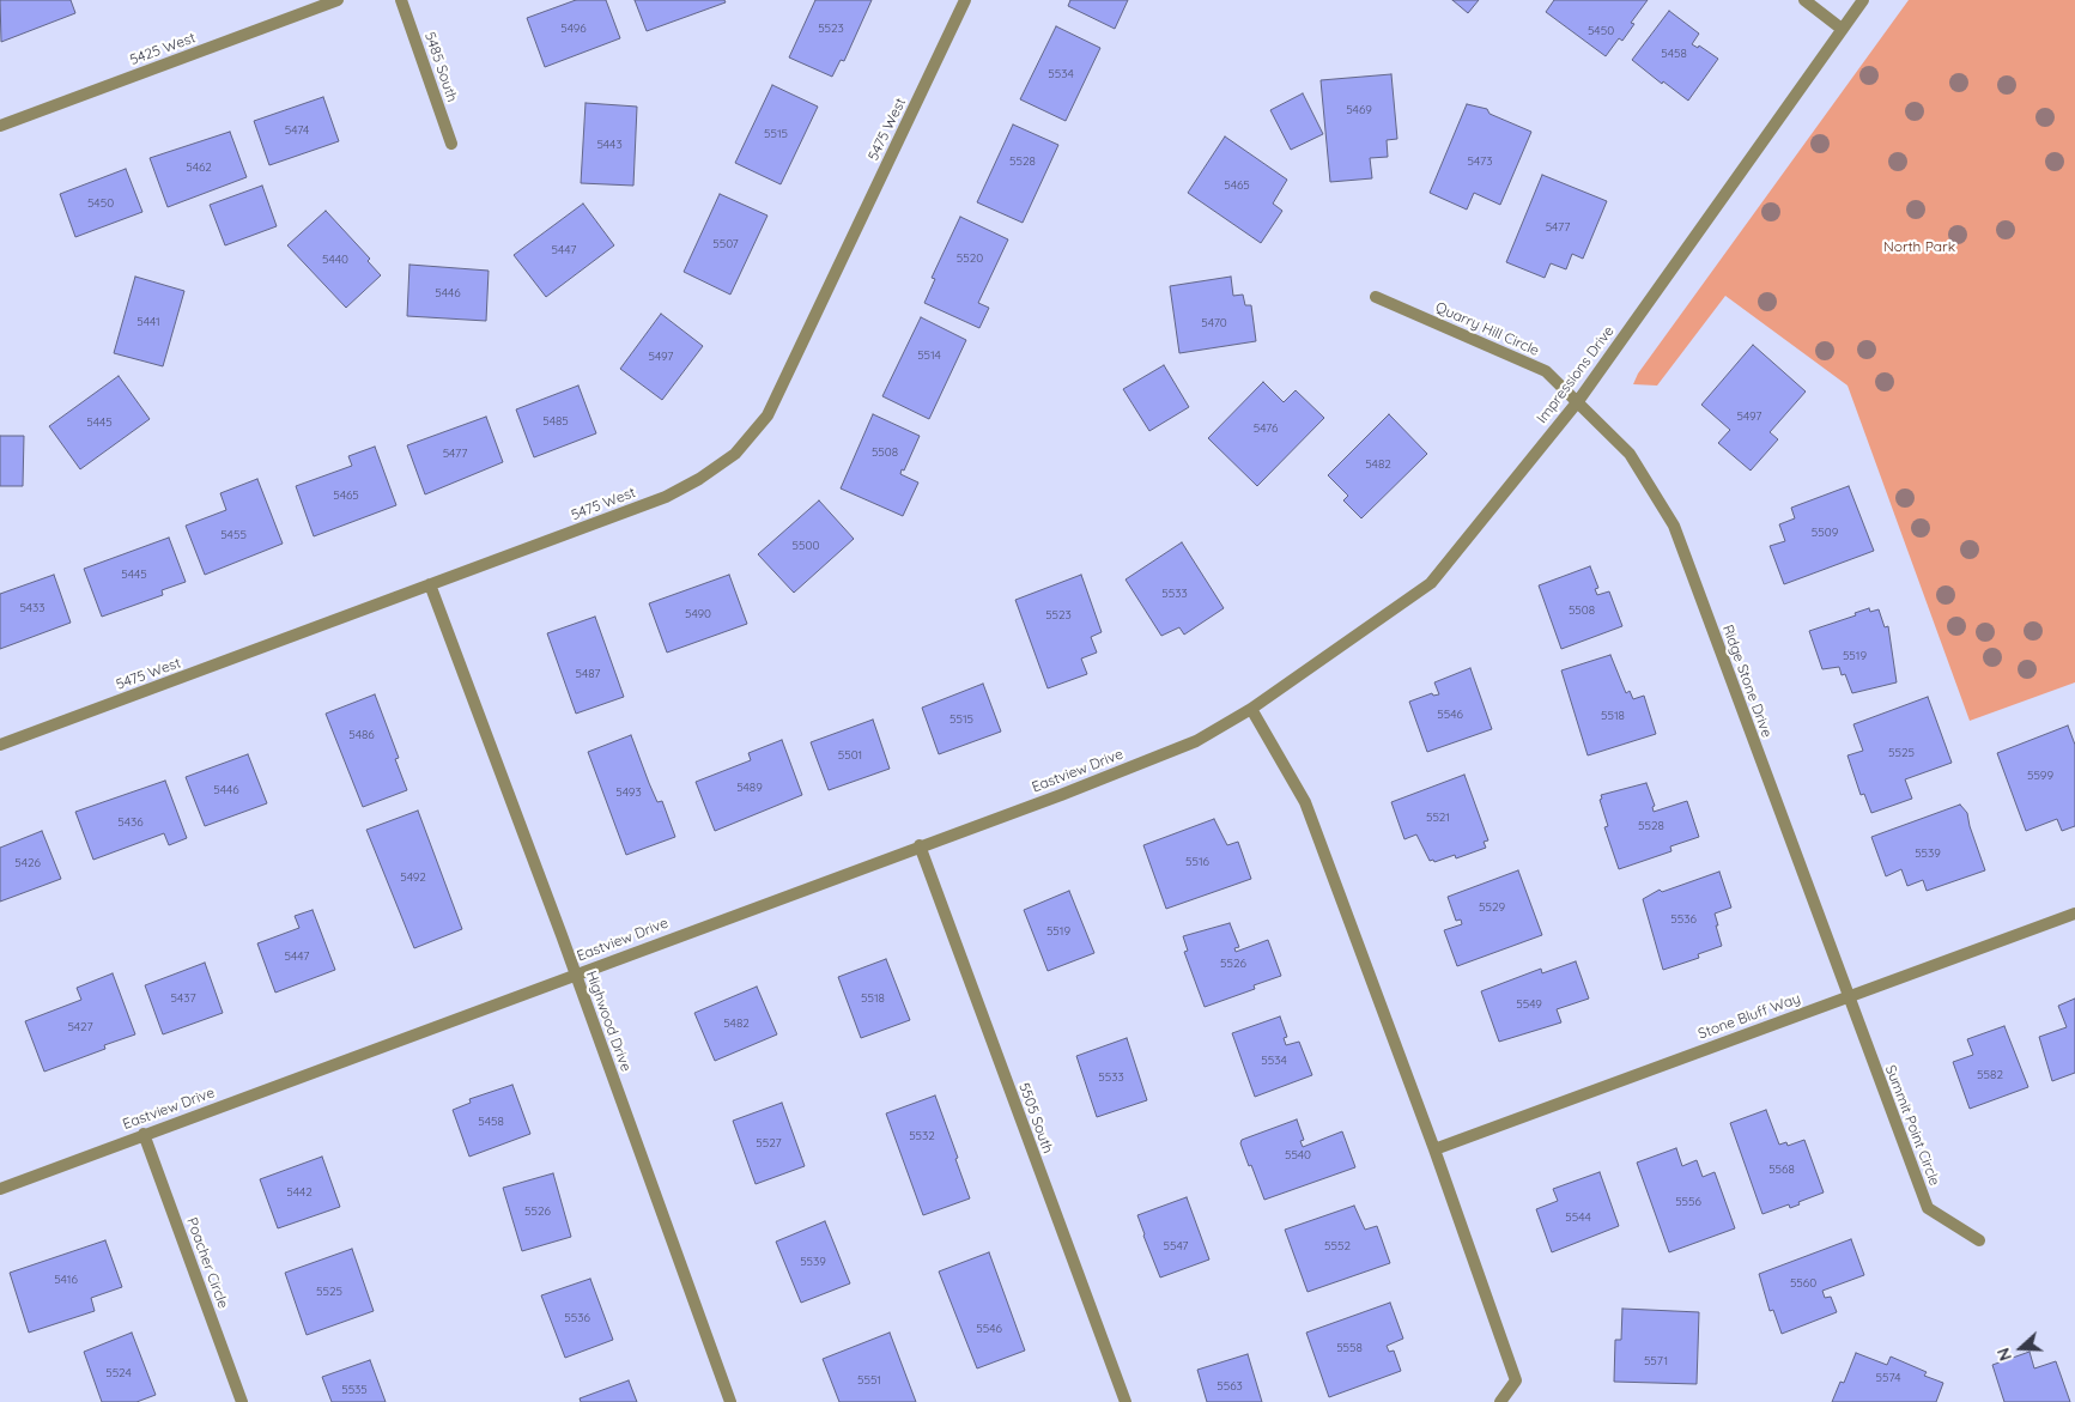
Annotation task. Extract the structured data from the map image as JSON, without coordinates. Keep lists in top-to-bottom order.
{
  "streets": {
    "street": [
      "5425 West",
      "5485 South",
      "5475 West",
      "Quarry Hill Circle",
      "Impressions Drive",
      "Ridge Stone Drive",
      "Eastview Drive",
      "Stone Bluff Way",
      "Highwood Drive",
      "5505 South",
      "Summit Point Circle",
      "Poacher Circle"
    ]
  },
  "crossings": [
    ["5475 West", "Highwood Drive"],
    ["Quarry Hill Circle", "Impressions Drive"],
    ["Quarry Hill Circle", "Ridge Stone Drive"],
    ["Impressions Drive", "Ridge Stone Drive"],
    ["Impressions Drive", "Eastview Drive"],
    ["Ridge Stone Drive", "Stone Bluff Way"],
    ["Ridge Stone Drive", "Summit Point Circle"],
    ["Eastview Drive", "Highwood Drive"],
    ["Eastview Drive", "5505 South"],
    ["Eastview Drive", "Poacher Circle"],
    ["Stone Bluff Way", "Summit Point Circle"]
  ],
  "parks": ["North Park"],
  "house_numbers": [
    "5496",
    "5523",
    "5450",
    "5458",
    "5534",
    "5469",
    "5474",
    "5515",
    "5443",
    "5528",
    "5473",
    "5462",
    "5465",
    "5450",
    "5477",
    "5507",
    "5447",
    "5520",
    "5440",
    "5446",
    "5441",
    "5470",
    "5514",
    "5497",
    "5497",
    "5485",
    "5445",
    "5476",
    "5508",
    "5477",
    "5482",
    "5465",
    "5509",
    "5455",
    "5500",
    "5445",
    "5533",
    "5433",
    "5508",
    "5490",
    "5523",
    "5519",
    "5487",
    "5546",
    "5518",
    "5515",
    "5486",
    "5525",
    "5501",
    "5599",
    "5489",
    "5446",
    "5493",
    "5521",
    "5436",
    "5528",
    "5539",
    "5516",
    "5426",
    "5492",
    "5529",
    "5536",
    "5519",
    "5447",
    "5526",
    "5437",
    "5518",
    "5549",
    "5482",
    "5427",
    "5534",
    "5582",
    "5533",
    "5458",
    "5532",
    "5527",
    "5540",
    "5568",
    "5442",
    "5556",
    "5526",
    "5544",
    "5547",
    "5552",
    "5539",
    "5416",
    "5560",
    "5525",
    "5536",
    "5546",
    "5558",
    "5571",
    "5524",
    "5574",
    "5551",
    "5563",
    "5535"
  ],
  "north": "left"
}
